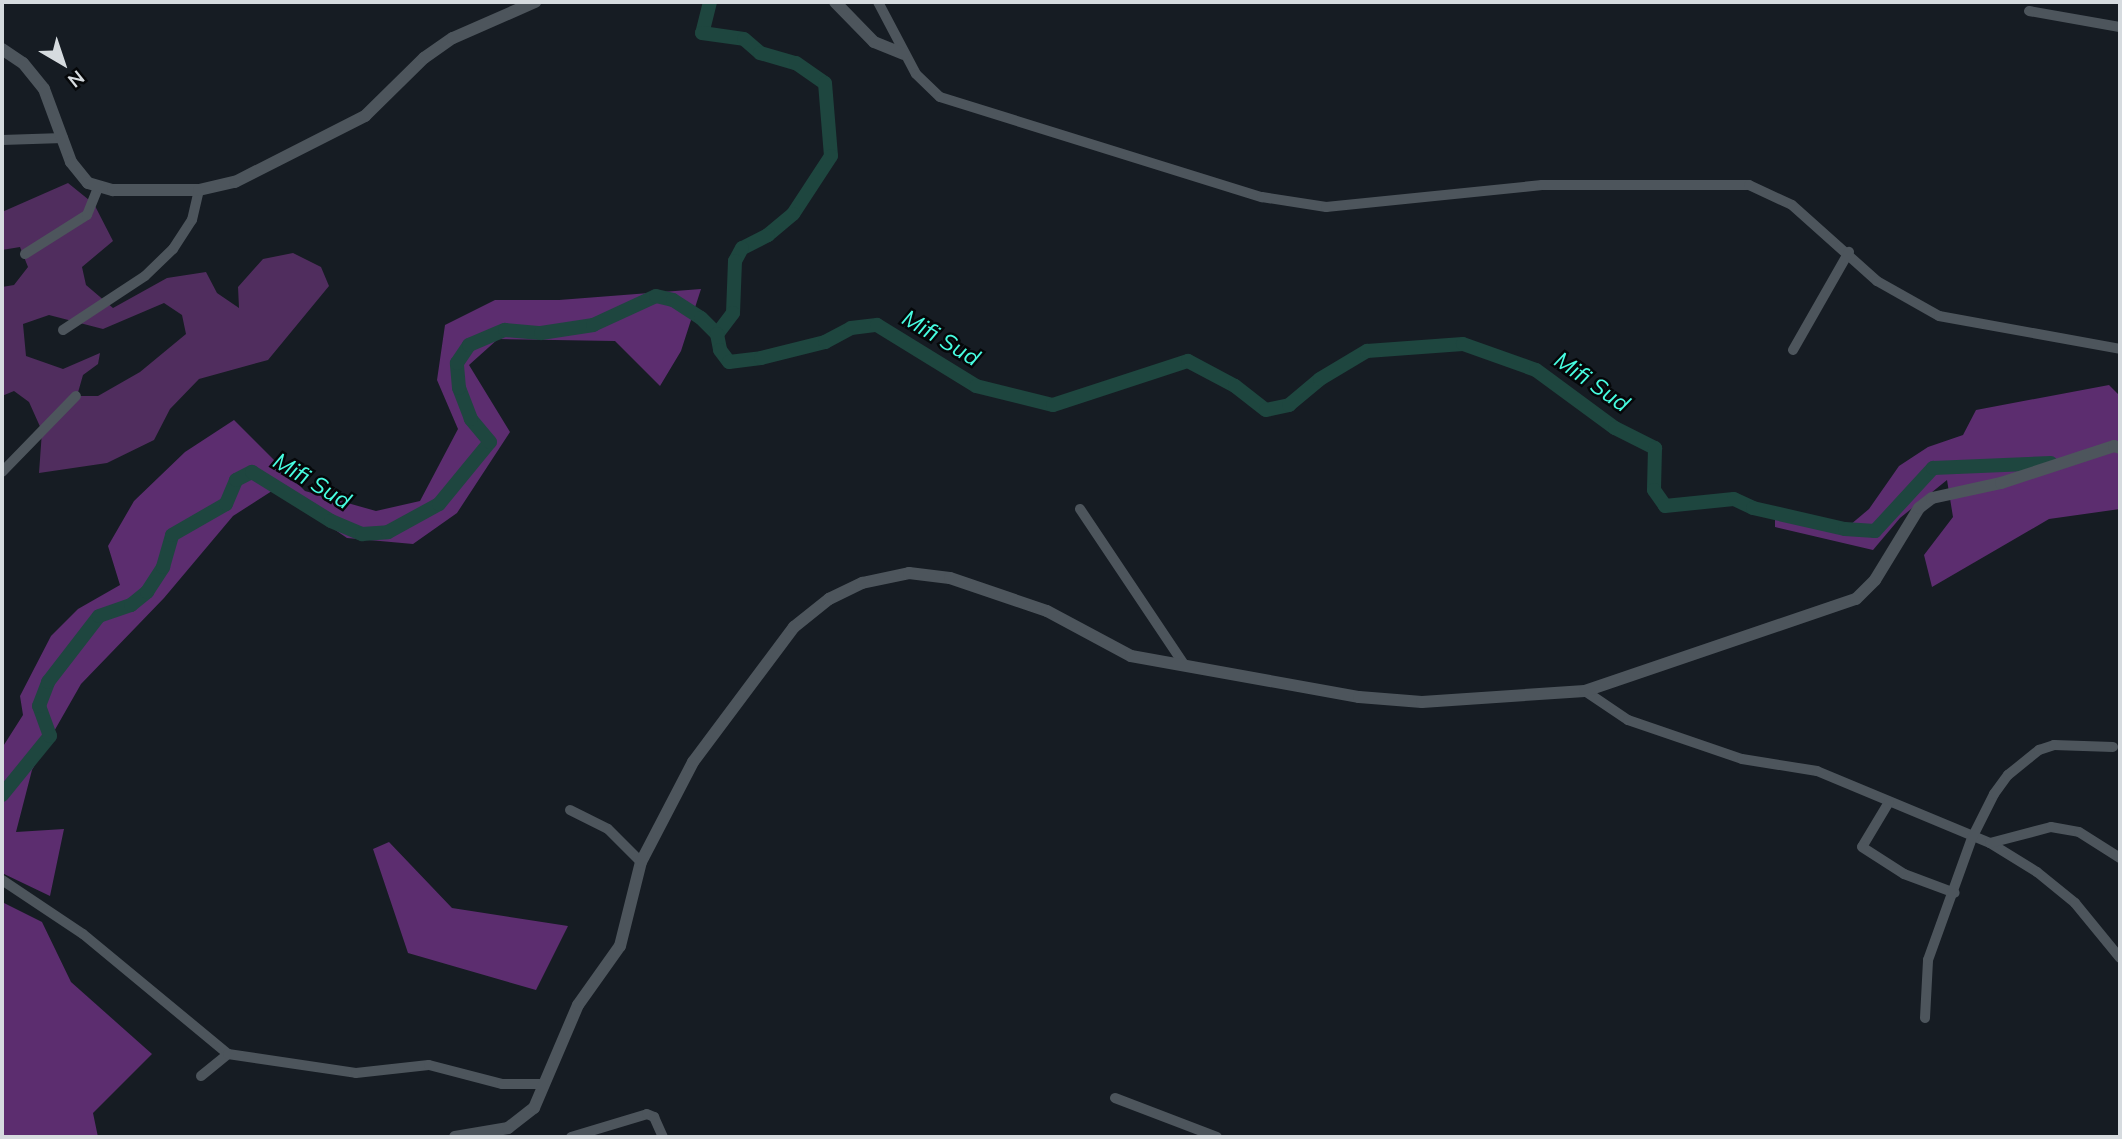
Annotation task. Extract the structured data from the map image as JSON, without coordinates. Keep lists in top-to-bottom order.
{
  "water": ["Mifi Sud"],
  "north": "bottom right"
}
